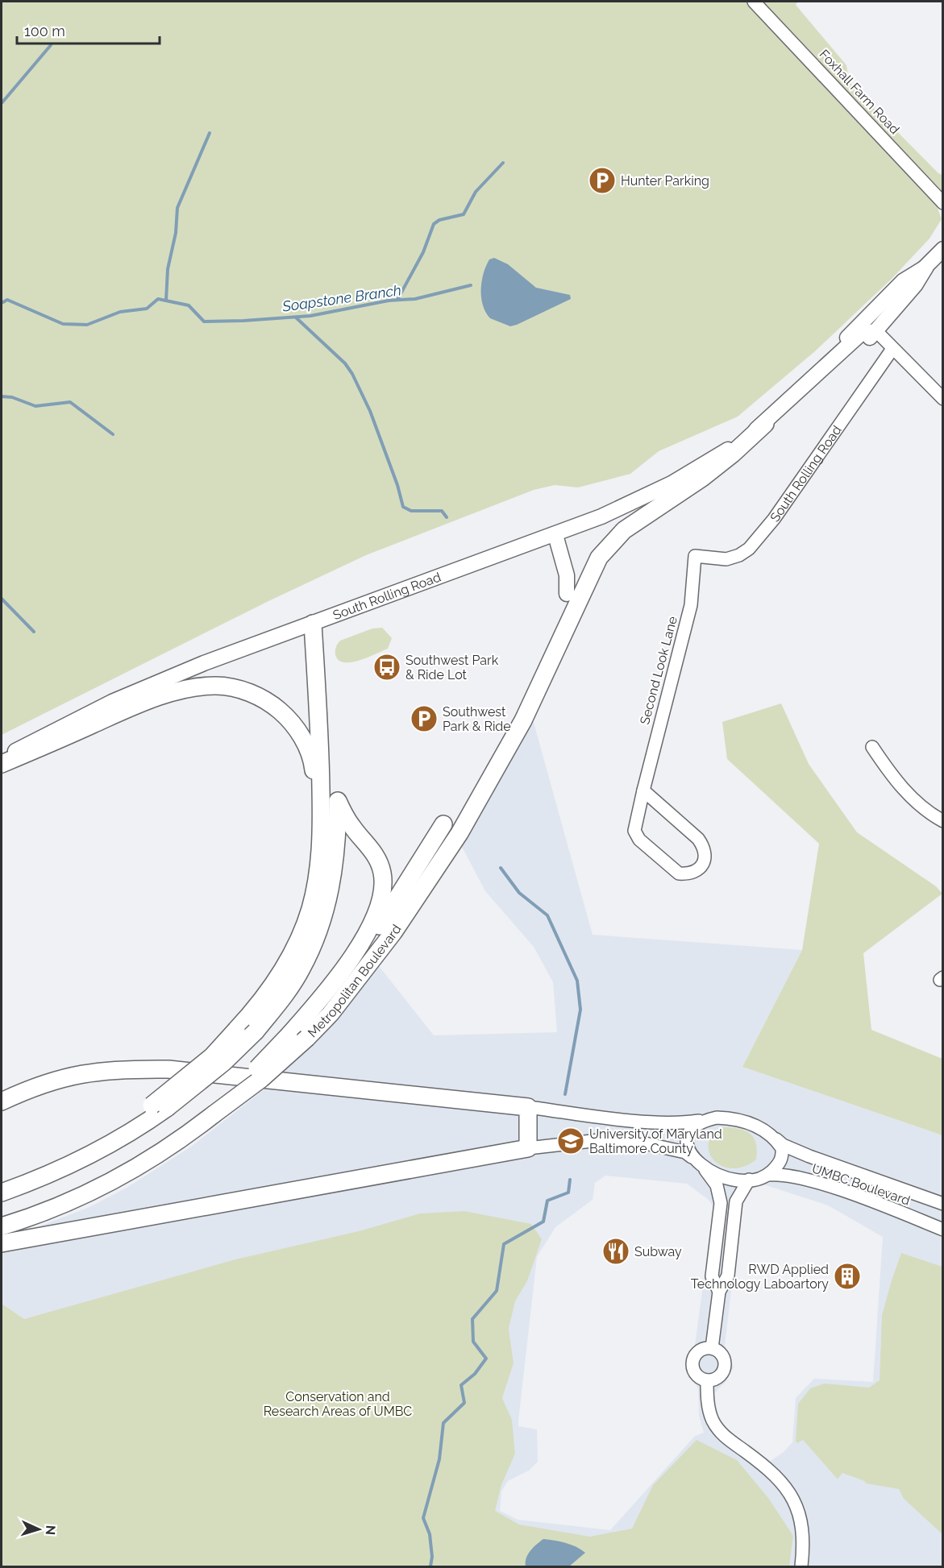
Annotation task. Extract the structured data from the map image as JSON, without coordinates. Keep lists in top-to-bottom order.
{
  "streets": {
    "highway": ["Metropolitan Boulevard"],
    "main road": ["South Rolling Road"],
    "street": ["Foxhall Farm Road", "Second Look Lane", "UMBC Boulevard"]
  },
  "crossings": [
    ["South Rolling Road", "Second Look Lane"]
  ],
  "water": ["Soapstone Branch"],
  "parks": ["Conservation and Research Areas of UMBC"],
  "places": {
    "parking": ["Hunter Parking", "Southwest Park & Ride"],
    "bus stop": ["Southwest Park & Ride Lot"],
    "school or university": ["University of Maryland Baltimore County"],
    "restaurant": ["Subway"],
    "building": ["RWD Applied Technology Laboartory"]
  },
  "scale_bar": "100 m",
  "north": "right"
}
